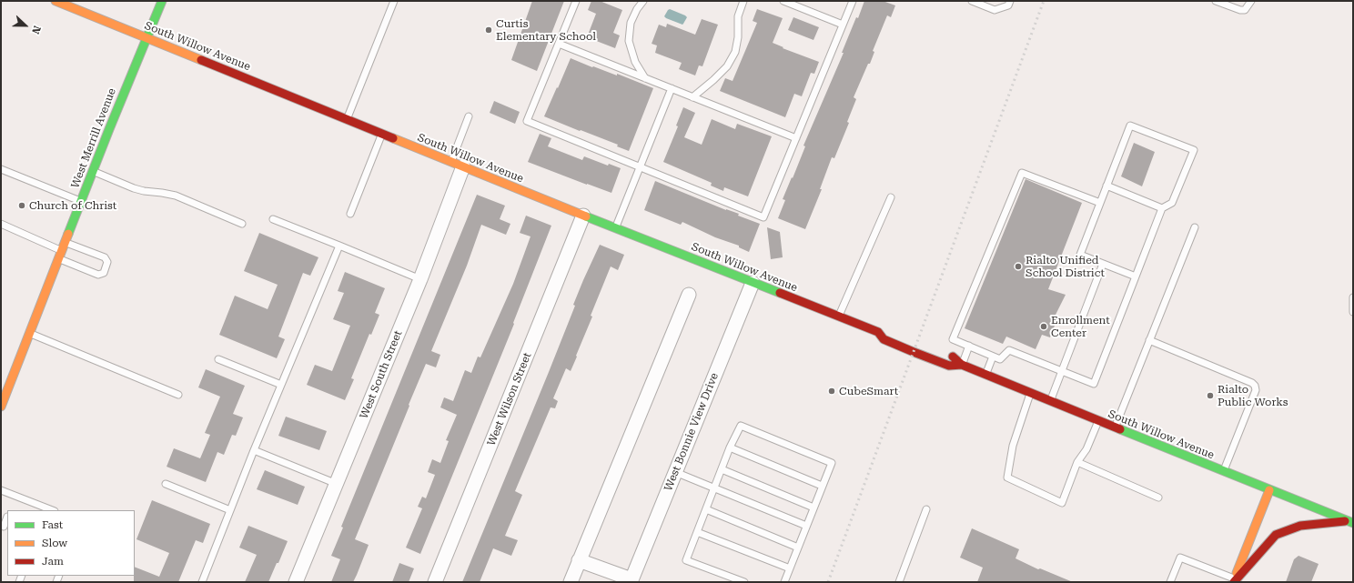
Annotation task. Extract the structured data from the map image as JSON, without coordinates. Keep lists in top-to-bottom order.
{
  "streets": {
    "street": [
      "South Willow Avenue",
      "West Merrill Avenue",
      "West South Street",
      "West Wilson Street",
      "West Bonnie View Drive"
    ]
  },
  "crossings": [
    ["South Willow Avenue", "West Merrill Avenue"],
    ["South Willow Avenue", "West South Street"],
    ["South Willow Avenue", "West Wilson Street"],
    ["South Willow Avenue", "West Bonnie View Drive"]
  ],
  "places": [
    "Curtis Elementary School",
    "Church of Christ",
    "Rialto Unified School District",
    "Enrollment Center",
    "CubeSmart",
    "Rialto Public Works"
  ],
  "legend": ["Fast", "Slow", "Jam"],
  "north": "right"
}
